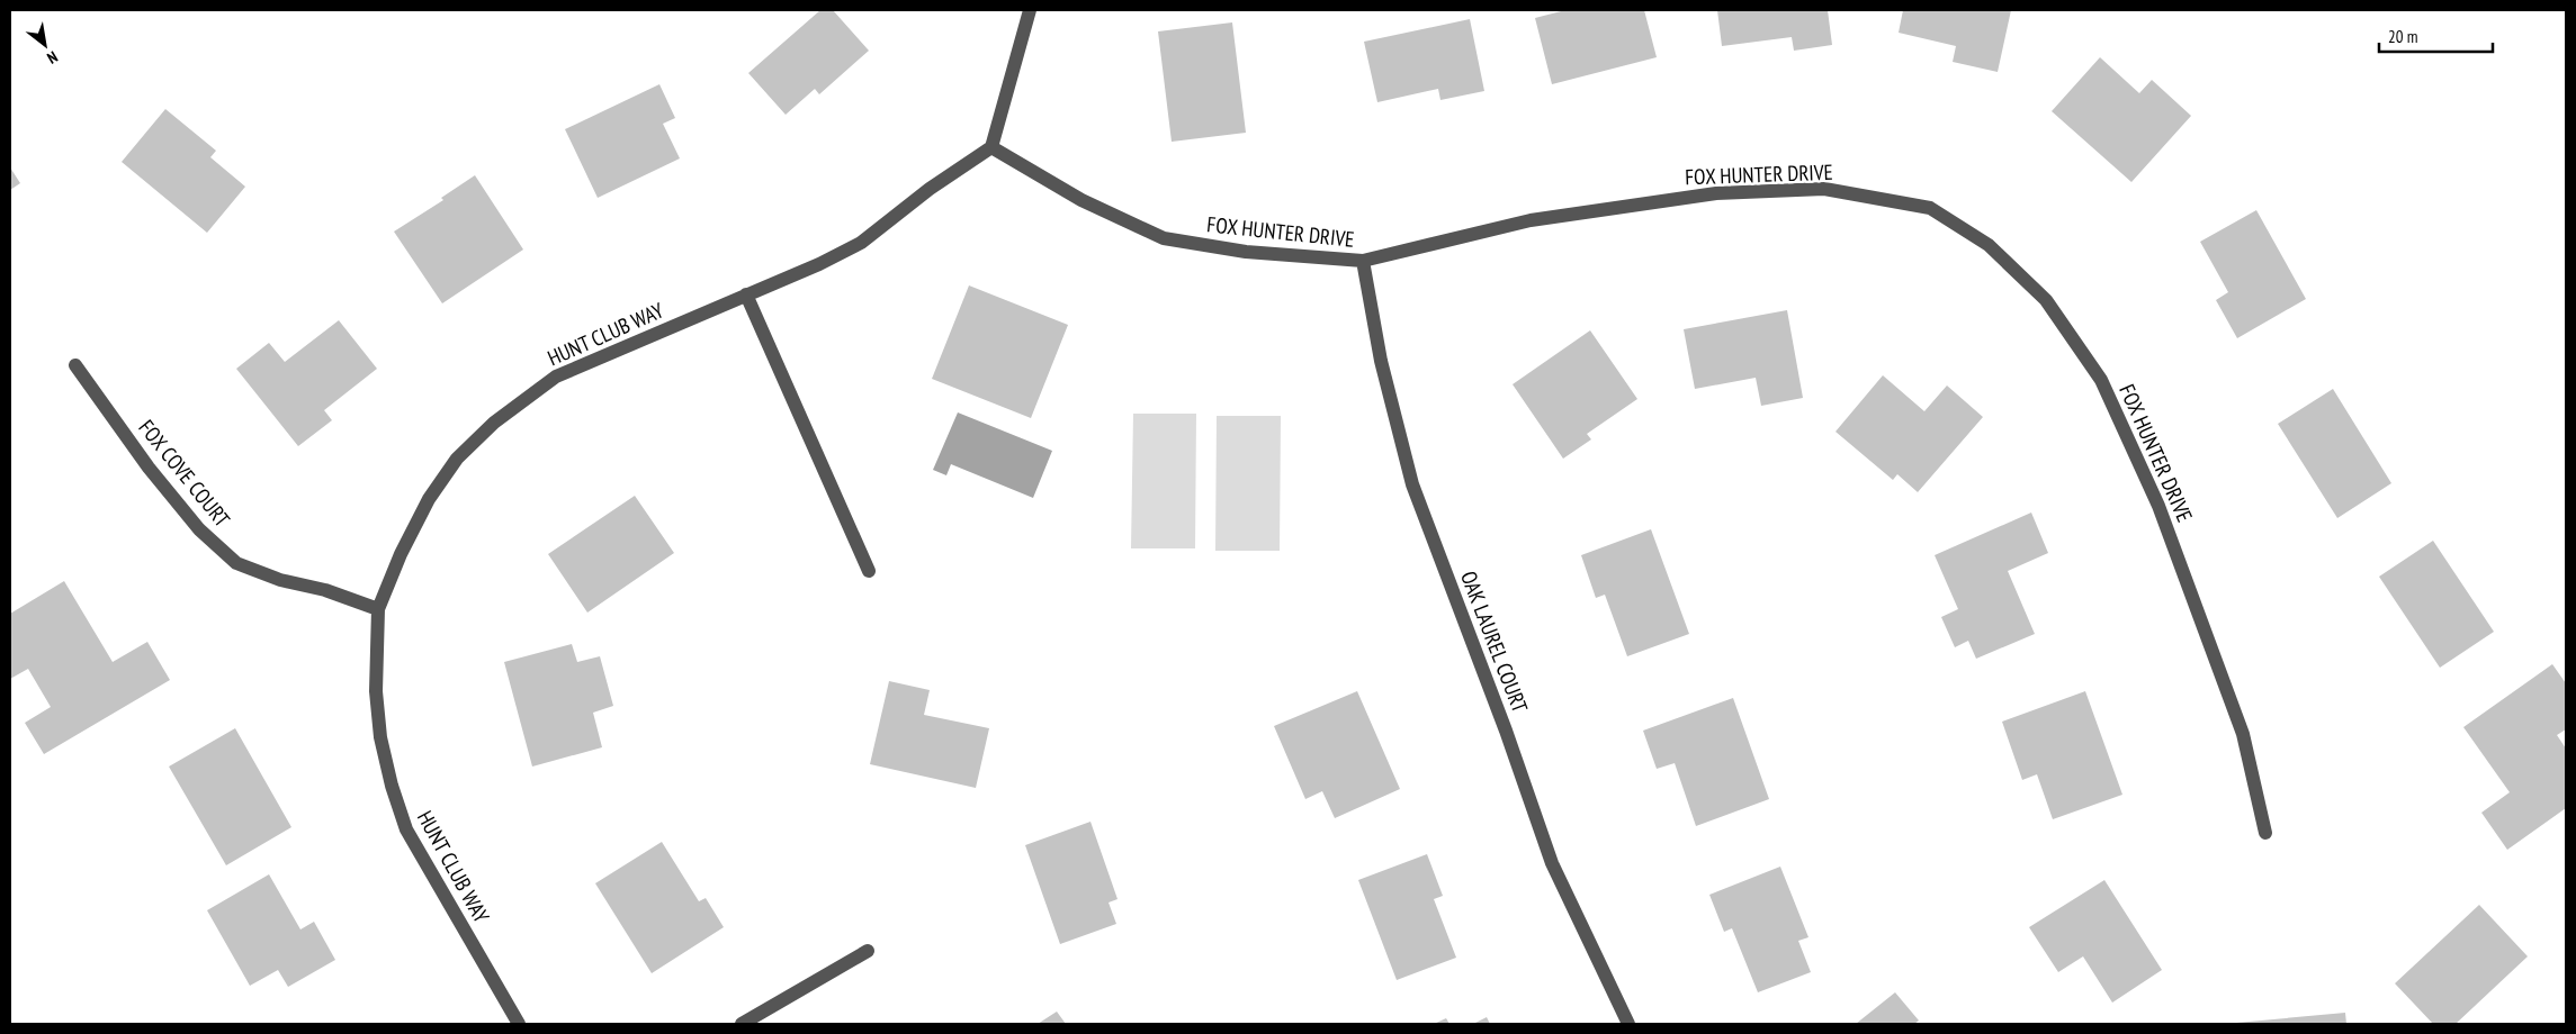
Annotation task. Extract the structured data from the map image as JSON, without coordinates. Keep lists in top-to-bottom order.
{
  "streets": {
    "street": [
      "FOX HUNTER DRIVE",
      "HUNT CLUB WAY",
      "FOX COVE COURT",
      "OAK LAUREL COURT"
    ]
  },
  "crossings": [
    ["FOX HUNTER DRIVE", "HUNT CLUB WAY"],
    ["FOX HUNTER DRIVE", "OAK LAUREL COURT"],
    ["HUNT CLUB WAY", "FOX COVE COURT"]
  ],
  "scale_bar": "20 m",
  "north": "bottom right"
}
